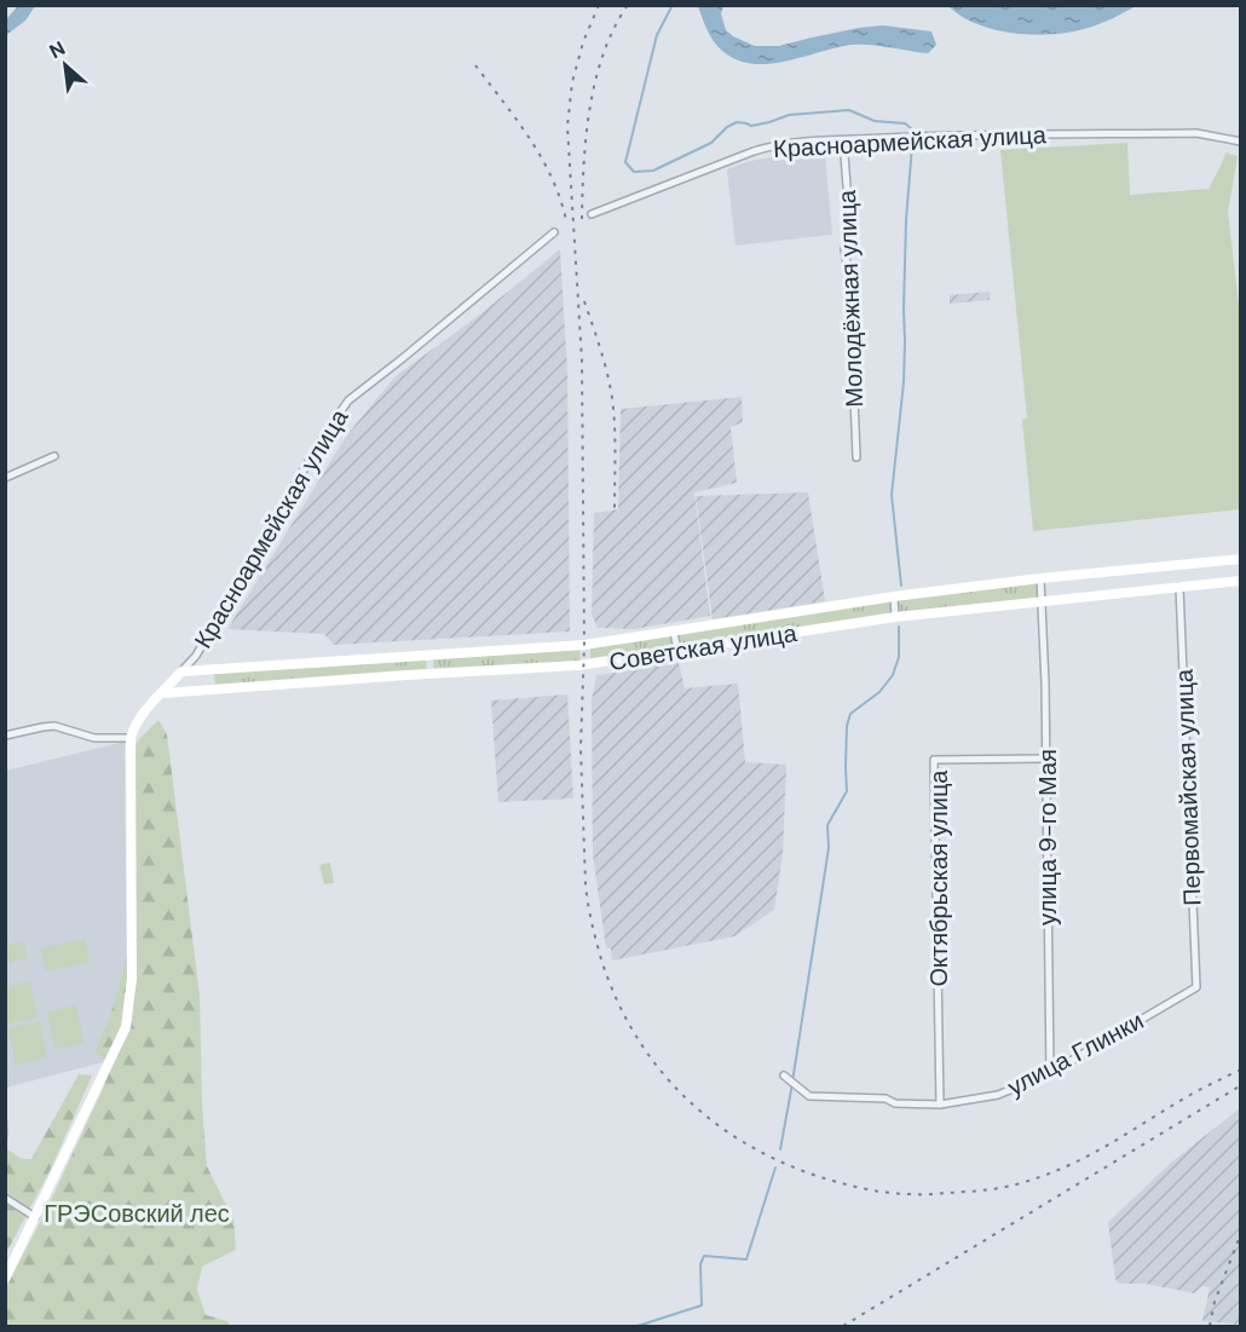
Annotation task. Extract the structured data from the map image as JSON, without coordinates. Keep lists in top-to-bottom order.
{
  "streets": {
    "main road": ["Красноармейская улица", "Советская улица"],
    "street": [
      "Молодёжная улица",
      "Первомайская улица",
      "улица 9-го Мая",
      "Октябрьская улица",
      "улица Глинки"
    ]
  },
  "crossings": [
    ["Красноармейская улица", "Молодёжная улица"],
    ["Красноармейская улица", "Советская улица"],
    ["Советская улица", "Первомайская улица"],
    ["Советская улица", "улица 9-го Мая"],
    ["Первомайская улица", "улица Глинки"],
    ["улица 9-го Мая", "Октябрьская улица"],
    ["улица 9-го Мая", "улица Глинки"],
    ["Октябрьская улица", "улица Глинки"]
  ],
  "parks": ["ГРЭСовский лес"],
  "north": "top left"
}
